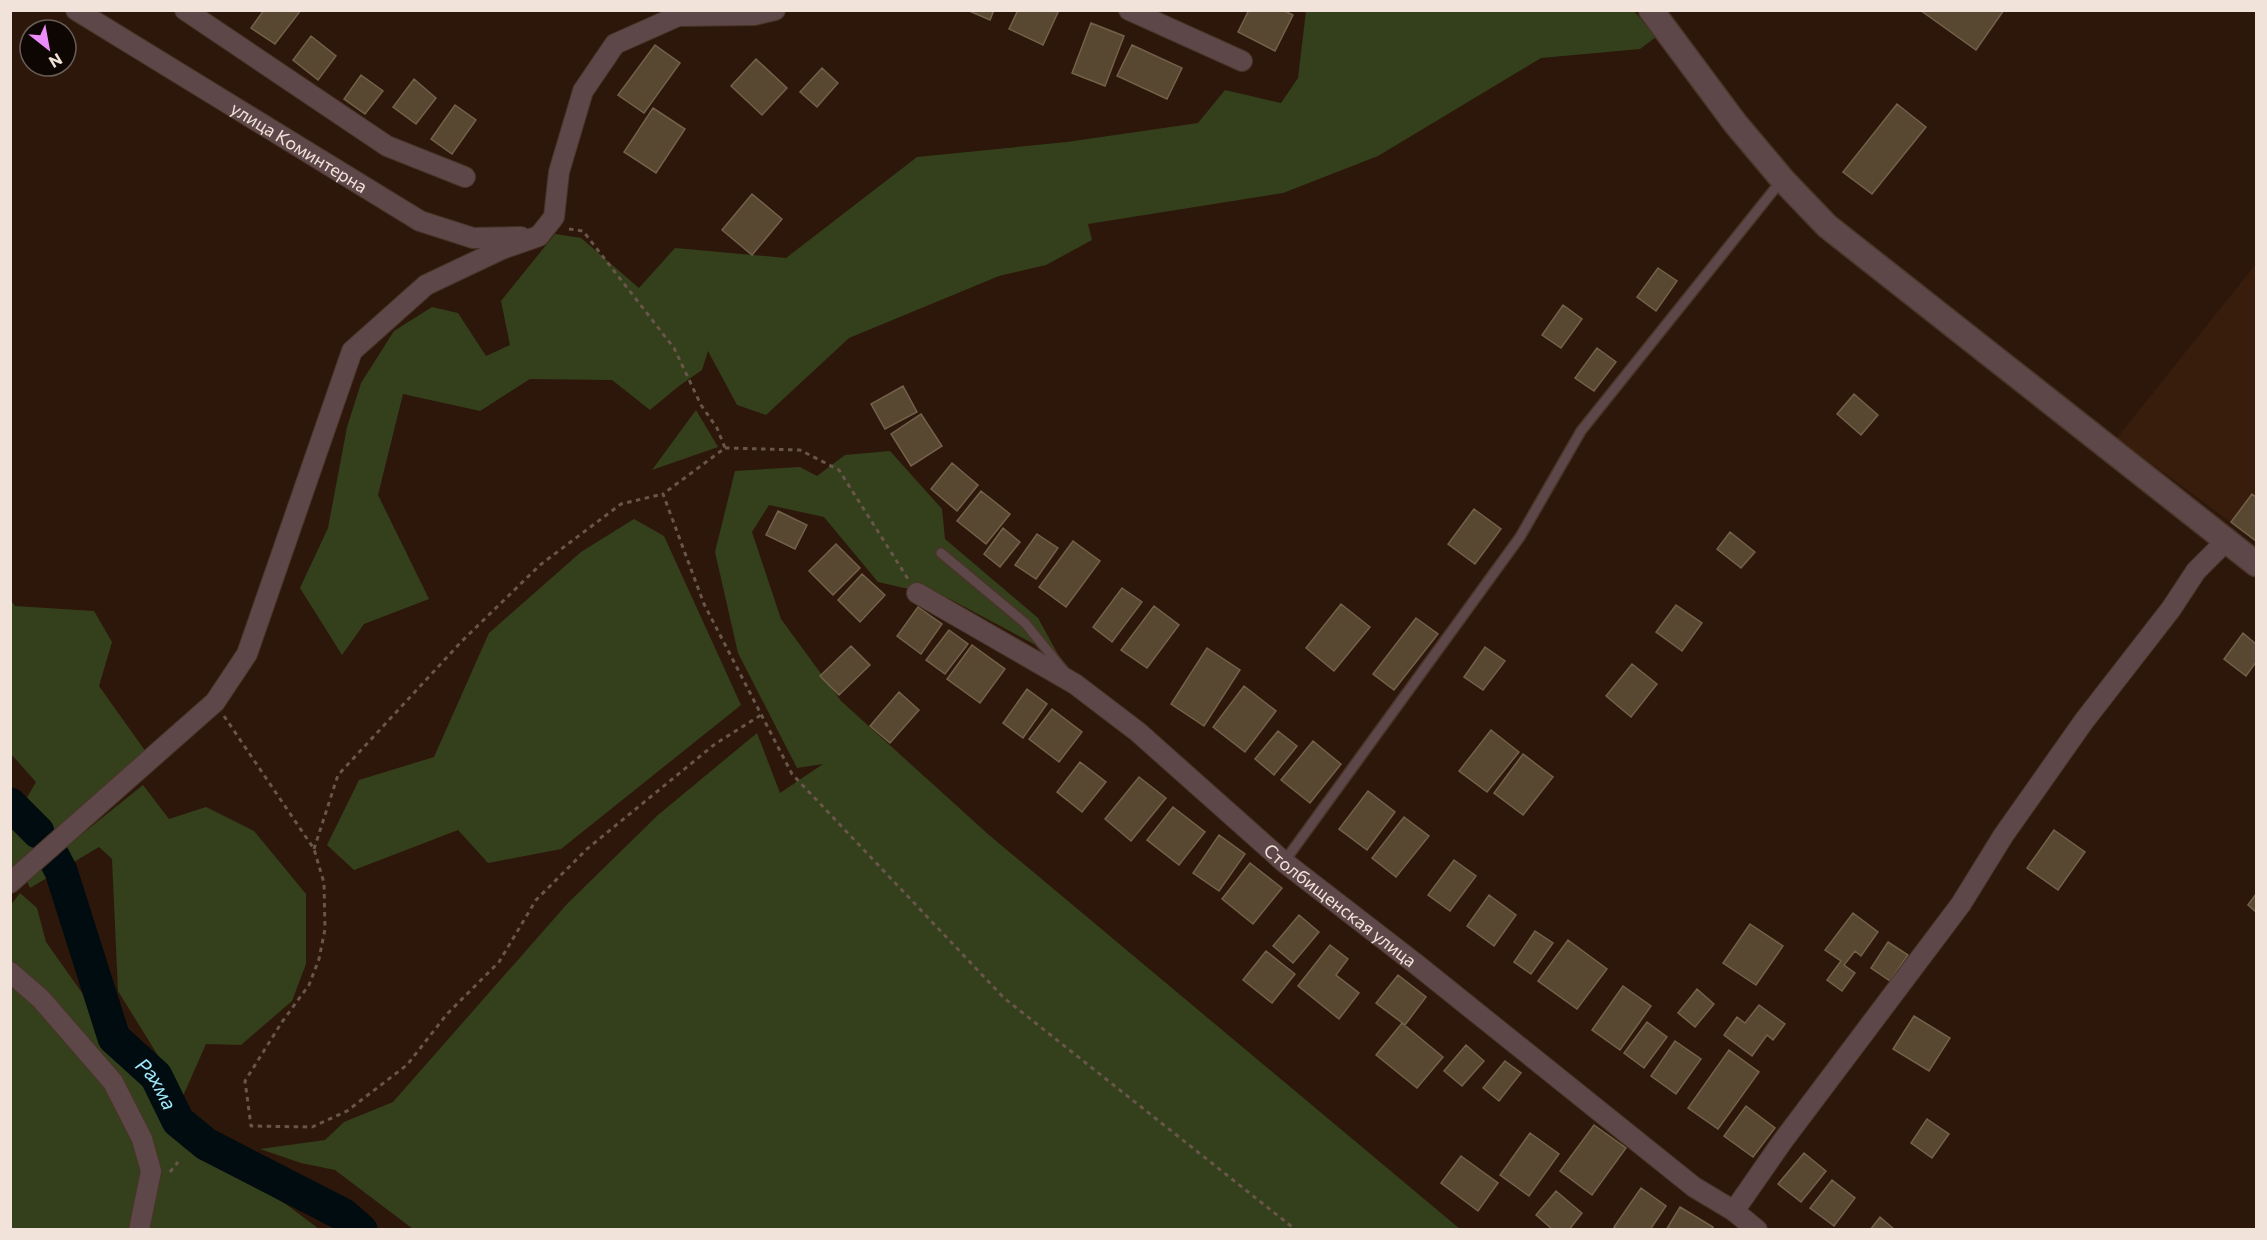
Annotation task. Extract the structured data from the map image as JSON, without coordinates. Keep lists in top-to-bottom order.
{
  "streets": {
    "street": ["улица Коминтерна", "Столбищенская улица"]
  },
  "water": ["Рахма"],
  "north": "bottom right"
}
